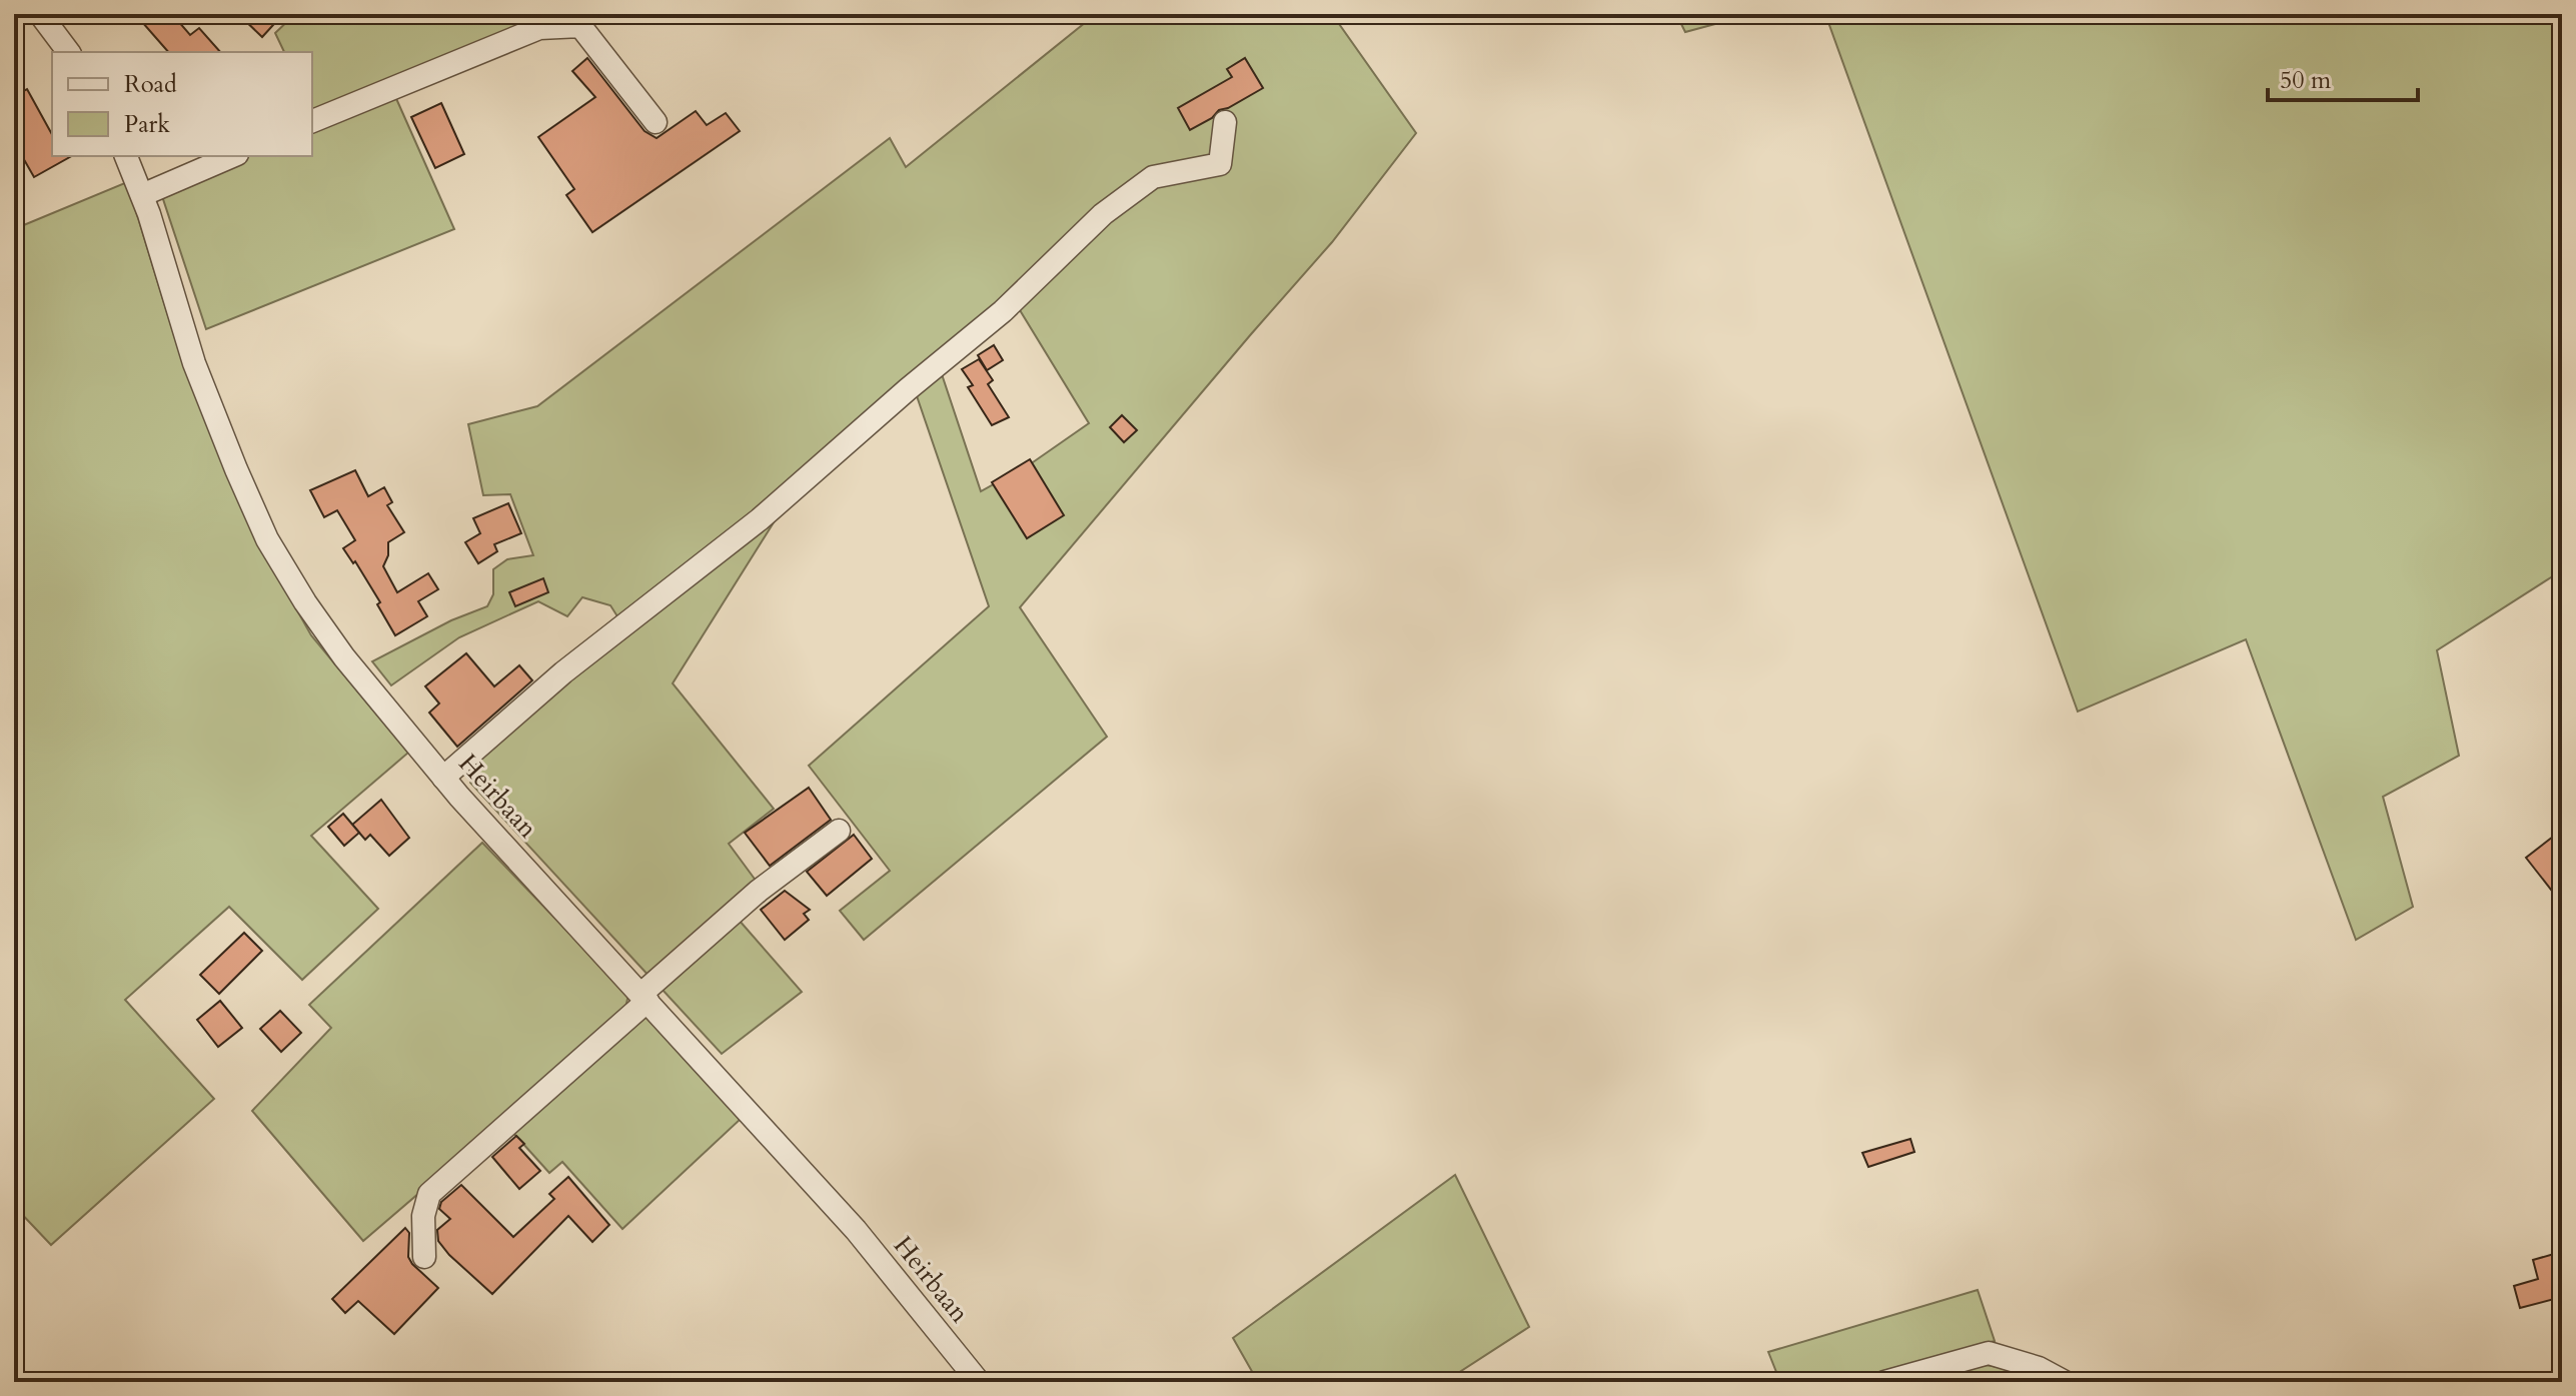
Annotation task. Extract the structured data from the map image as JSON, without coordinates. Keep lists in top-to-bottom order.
{
  "streets": {
    "street": ["Heirbaan"]
  },
  "legend": ["Road", "Park"],
  "scale_bar": "50 m"
}
